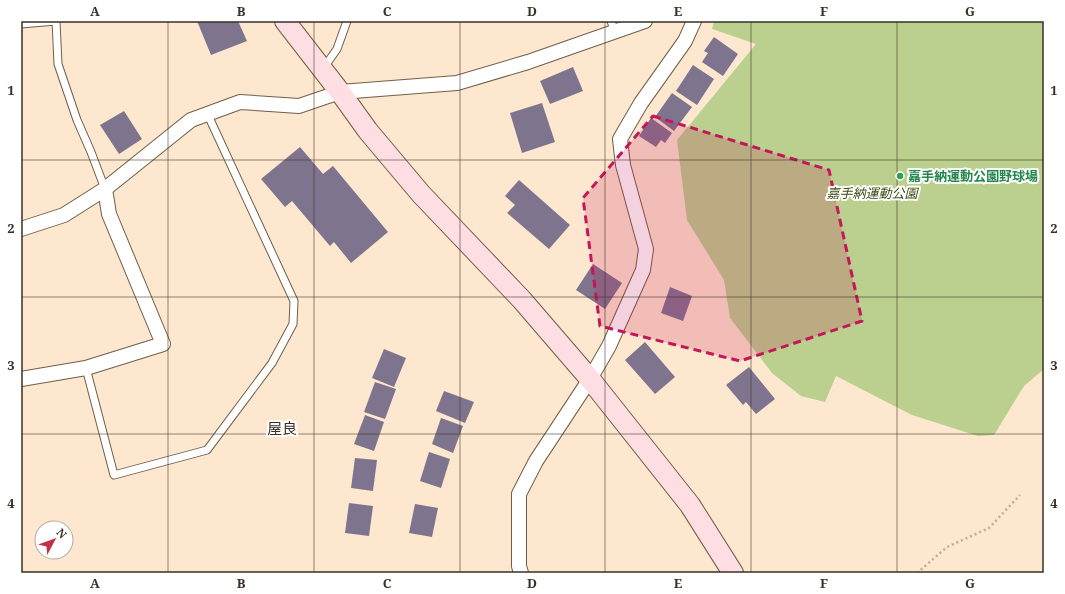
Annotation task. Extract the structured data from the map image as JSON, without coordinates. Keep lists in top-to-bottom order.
{
  "districts": ["屋良"],
  "parks": ["嘉手納運動公園"],
  "places": ["嘉手納運動公園野球場"],
  "north": "top right",
  "grid": {
    "columns": [
      "A",
      "B",
      "C",
      "D",
      "E",
      "F",
      "G"
    ],
    "rows": [
      "1",
      "2",
      "3",
      "4"
    ]
  }
}
